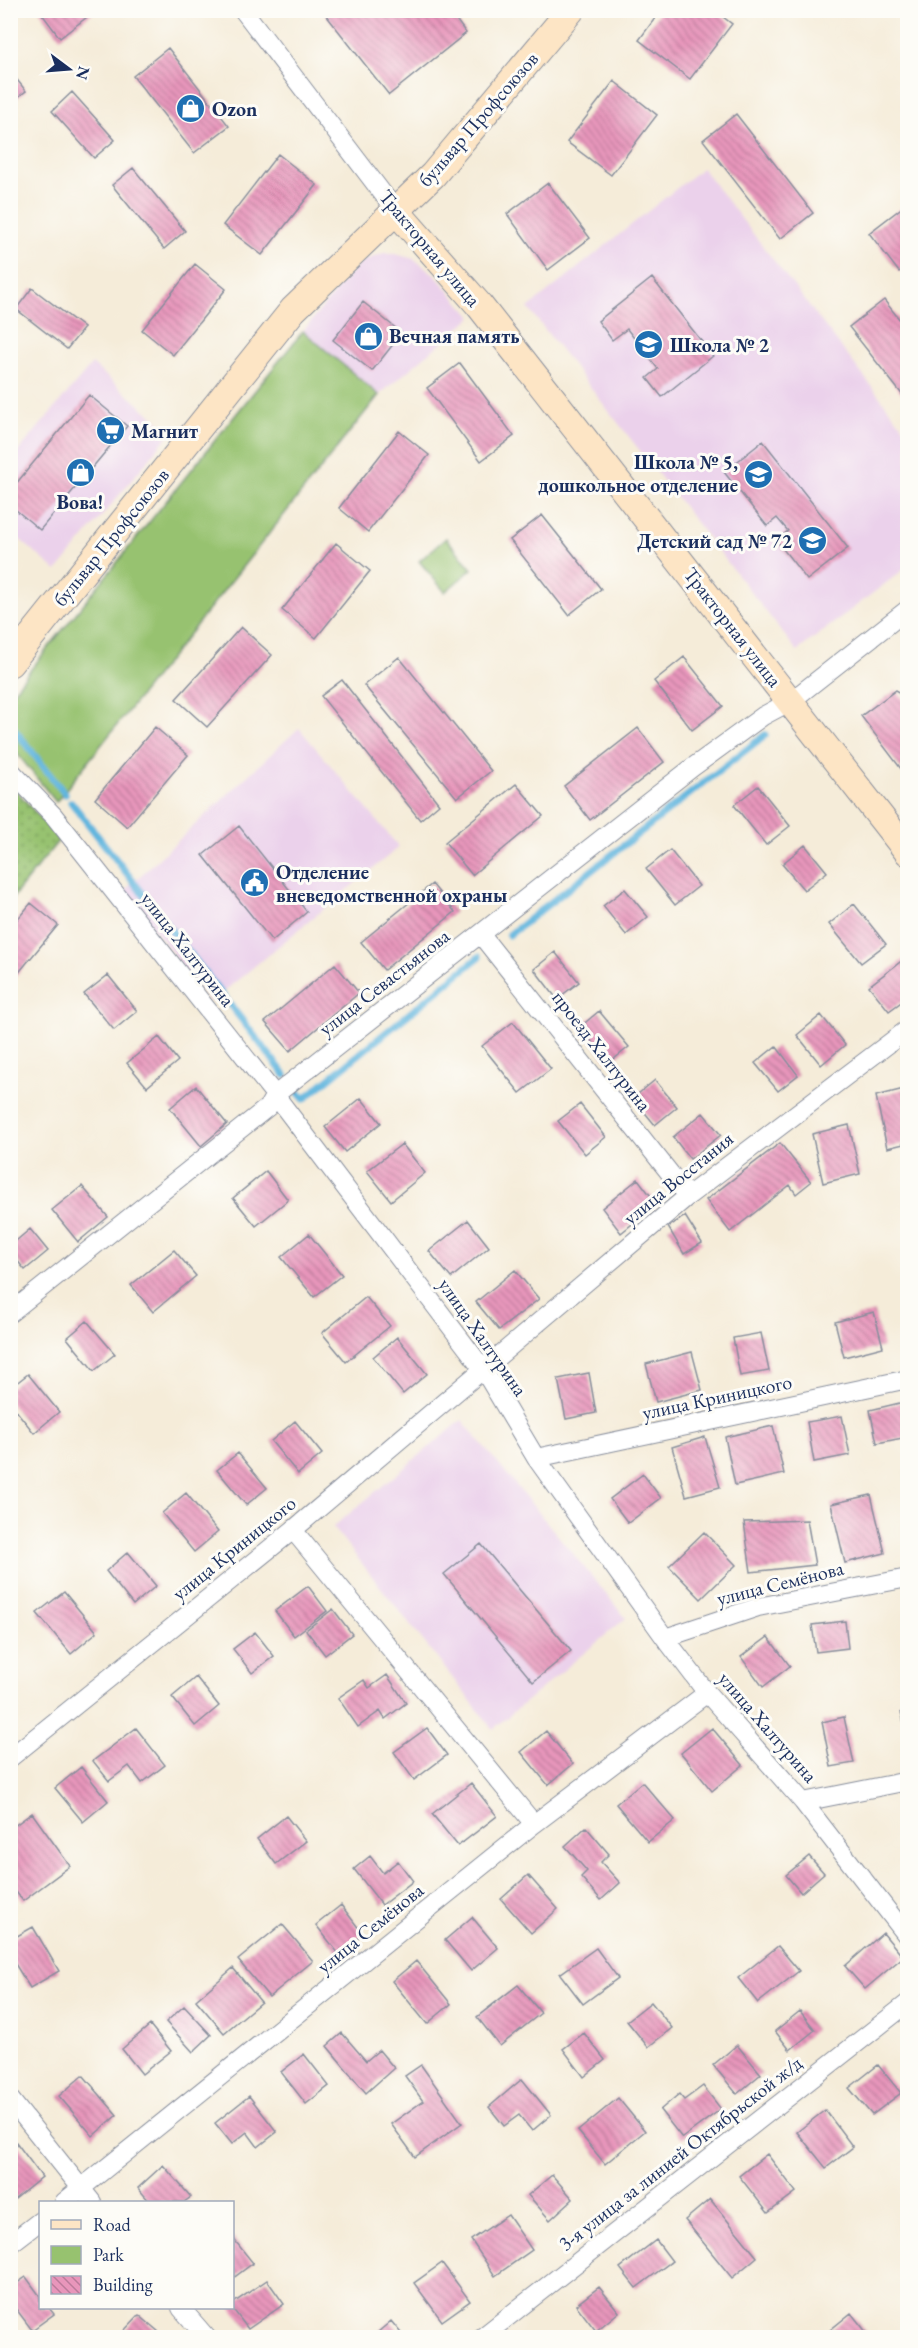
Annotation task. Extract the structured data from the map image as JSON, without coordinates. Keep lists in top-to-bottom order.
{
  "streets": {
    "main road": ["бульвар Профсоюзов", "Тракторная улица"],
    "street": [
      "улица Халтурина",
      "улица Севастьянова",
      "проезд Халтурина",
      "улица Восстания",
      "улица Криницкого",
      "улица Семёнова",
      "3-я улица за линией Октябрьской ж/д"
    ]
  },
  "crossings": [
    ["бульвар Профсоюзов", "Тракторная улица"],
    ["Тракторная улица", "улица Севастьянова"],
    ["улица Халтурина", "улица Севастьянова"],
    ["улица Халтурина", "улица Восстания"],
    ["улица Халтурина", "улица Криницкого"],
    ["улица Халтурина", "улица Семёнова"],
    ["улица Севастьянова", "проезд Халтурина"],
    ["проезд Халтурина", "улица Восстания"],
    ["улица Восстания", "улица Криницкого"]
  ],
  "places": {
    "shop": ["Ozon", "Вечная память", "Вова!"],
    "school or university": ["Школа № 2", "Школа № 5, дошкольное отделение", "Детский сад № 72"],
    "supermarket": ["Магнит"],
    "public building": ["Отделение вневедомственной охраны"]
  },
  "legend": ["Road", "Park", "Building"],
  "north": "right"
}
